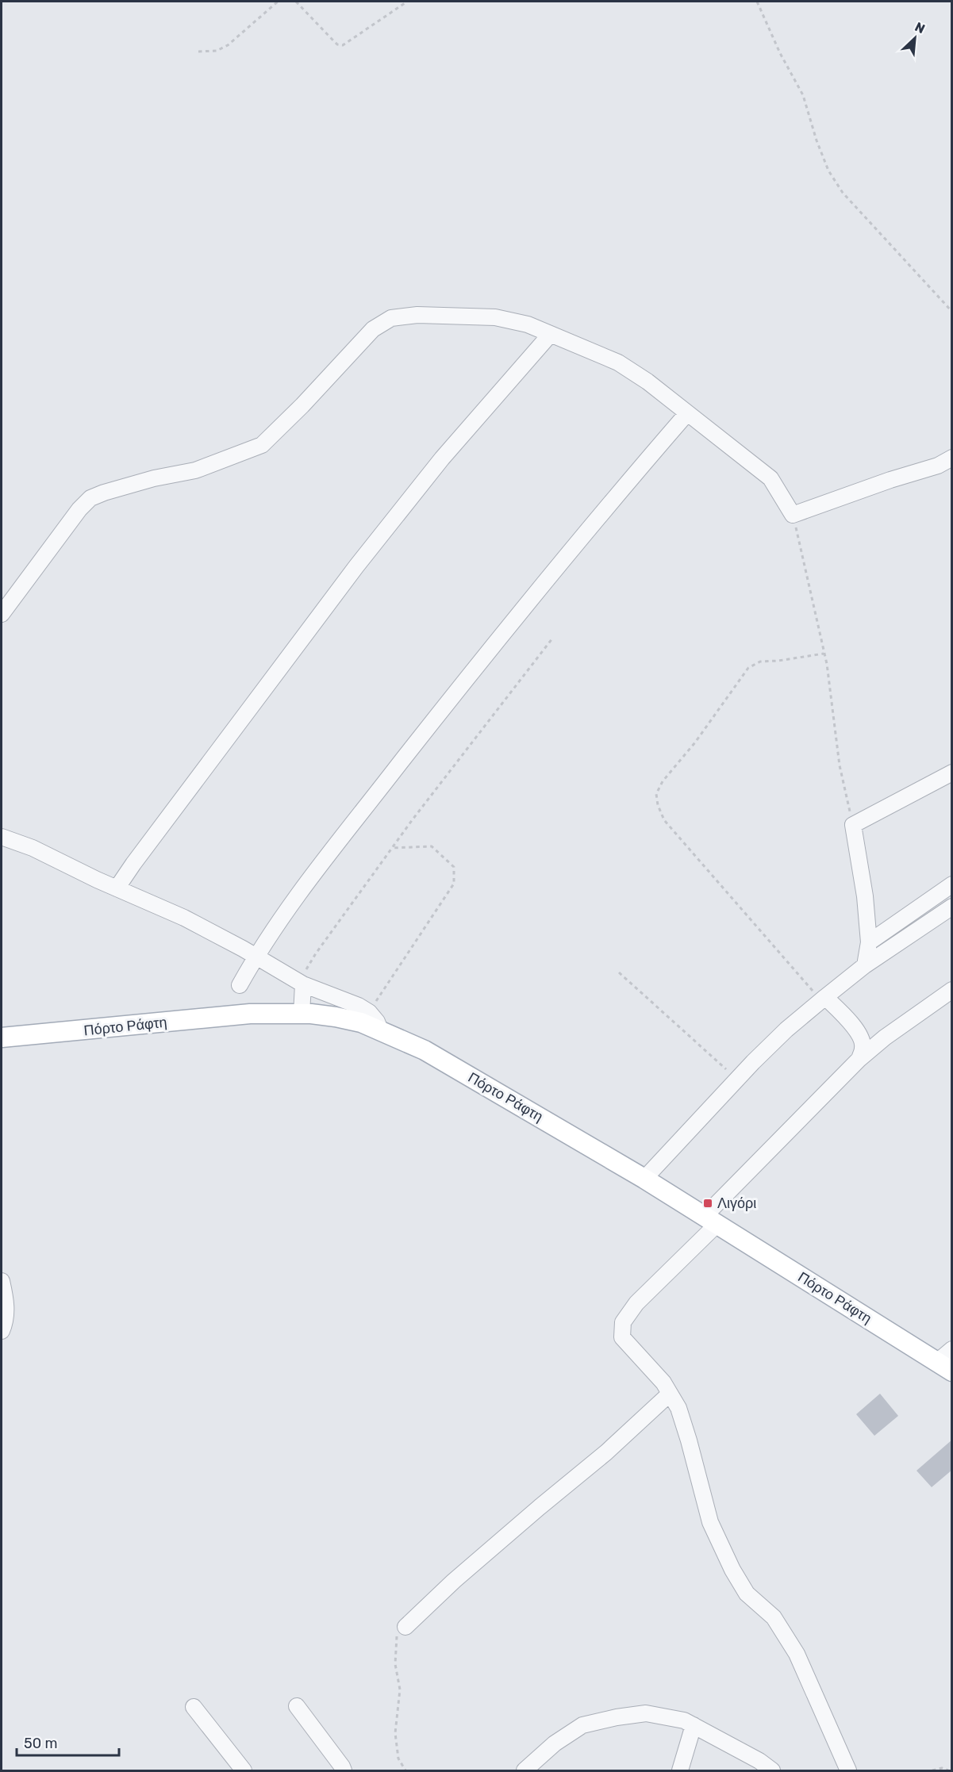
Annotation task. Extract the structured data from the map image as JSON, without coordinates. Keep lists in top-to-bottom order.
{
  "streets": {
    "main road": ["Πόρτο Ράφτη"]
  },
  "places": {
    "transit": ["Λιγόρι"]
  },
  "scale_bar": "50 m",
  "north": "top right"
}
